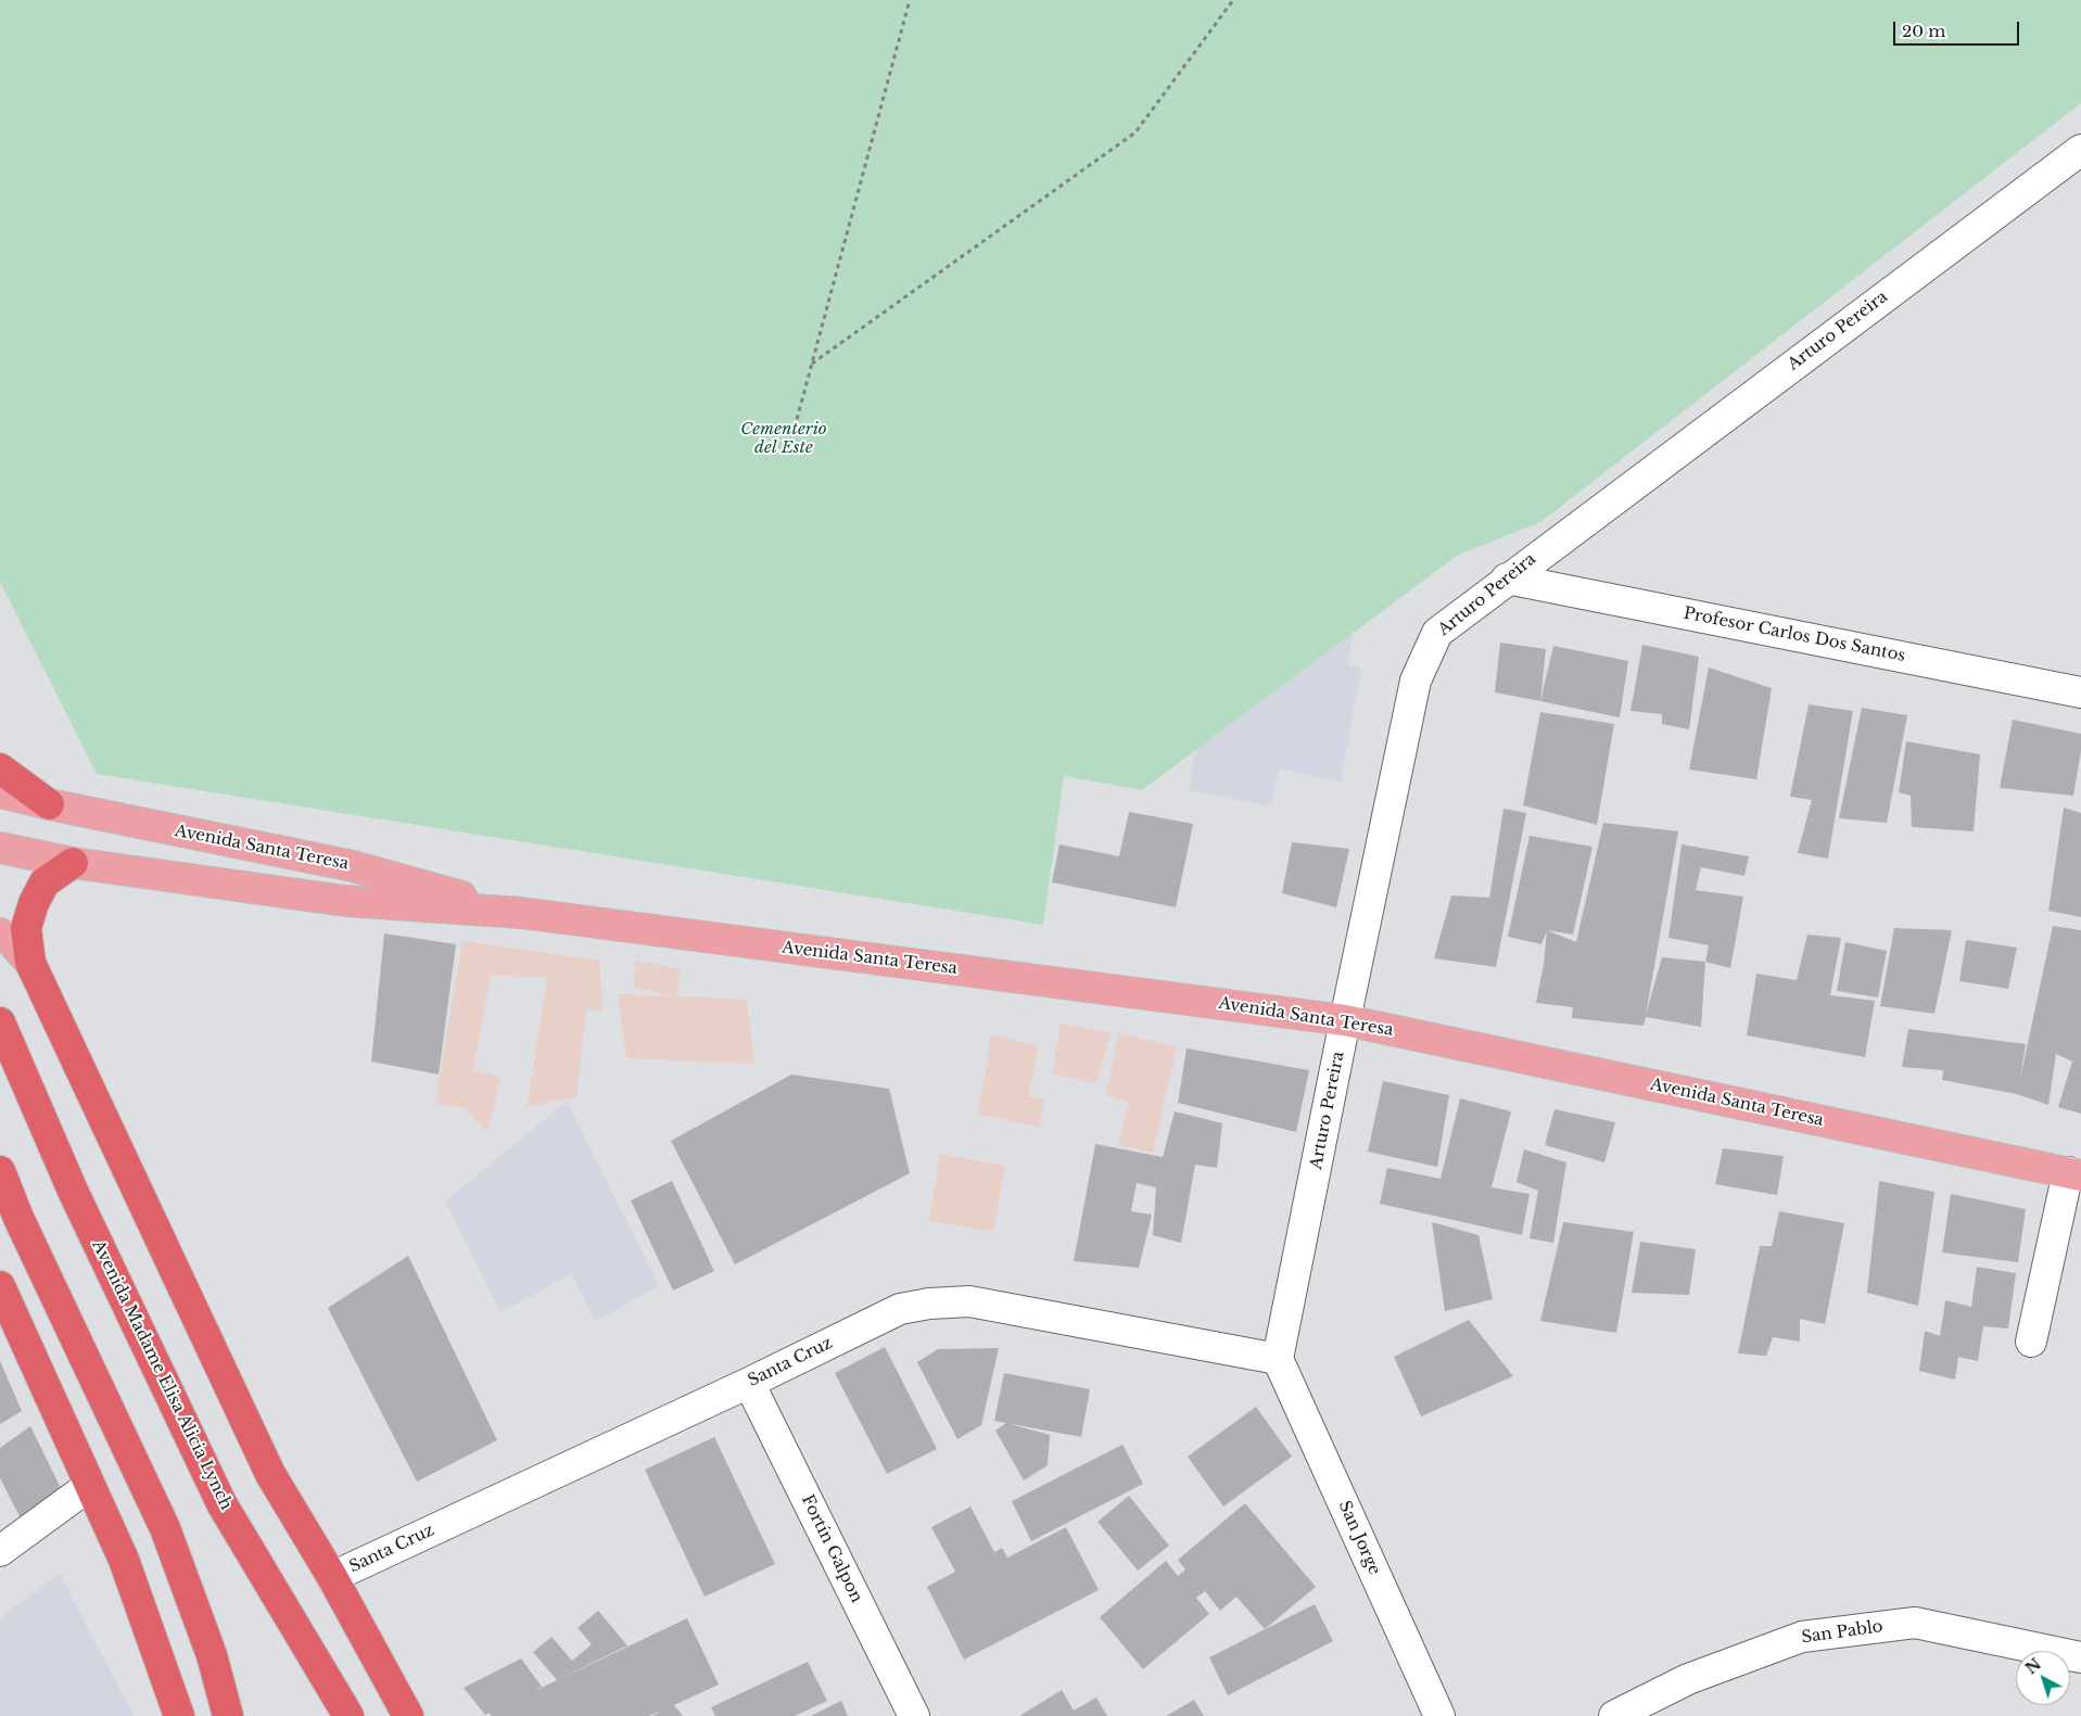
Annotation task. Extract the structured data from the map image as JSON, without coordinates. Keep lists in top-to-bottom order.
{
  "streets": {
    "highway": ["Avenida Madame Elisa Alicia Lynch"],
    "main road": ["Avenida Santa Teresa"],
    "street": [
      "Arturo Pereira",
      "Profesor Carlos Dos Santos",
      "Santa Cruz",
      "San Jorge",
      "Fortín Galpon",
      "San Pablo"
    ]
  },
  "crossings": [
    ["Arturo Pereira", "Profesor Carlos Dos Santos"],
    ["Arturo Pereira", "Avenida Santa Teresa"],
    ["Arturo Pereira", "Santa Cruz"],
    ["Arturo Pereira", "San Jorge"],
    ["Santa Cruz", "San Jorge"],
    ["Santa Cruz", "Fortín Galpon"]
  ],
  "parks": ["Cementerio del Este"],
  "scale_bar": "20 m",
  "north": "top left"
}
